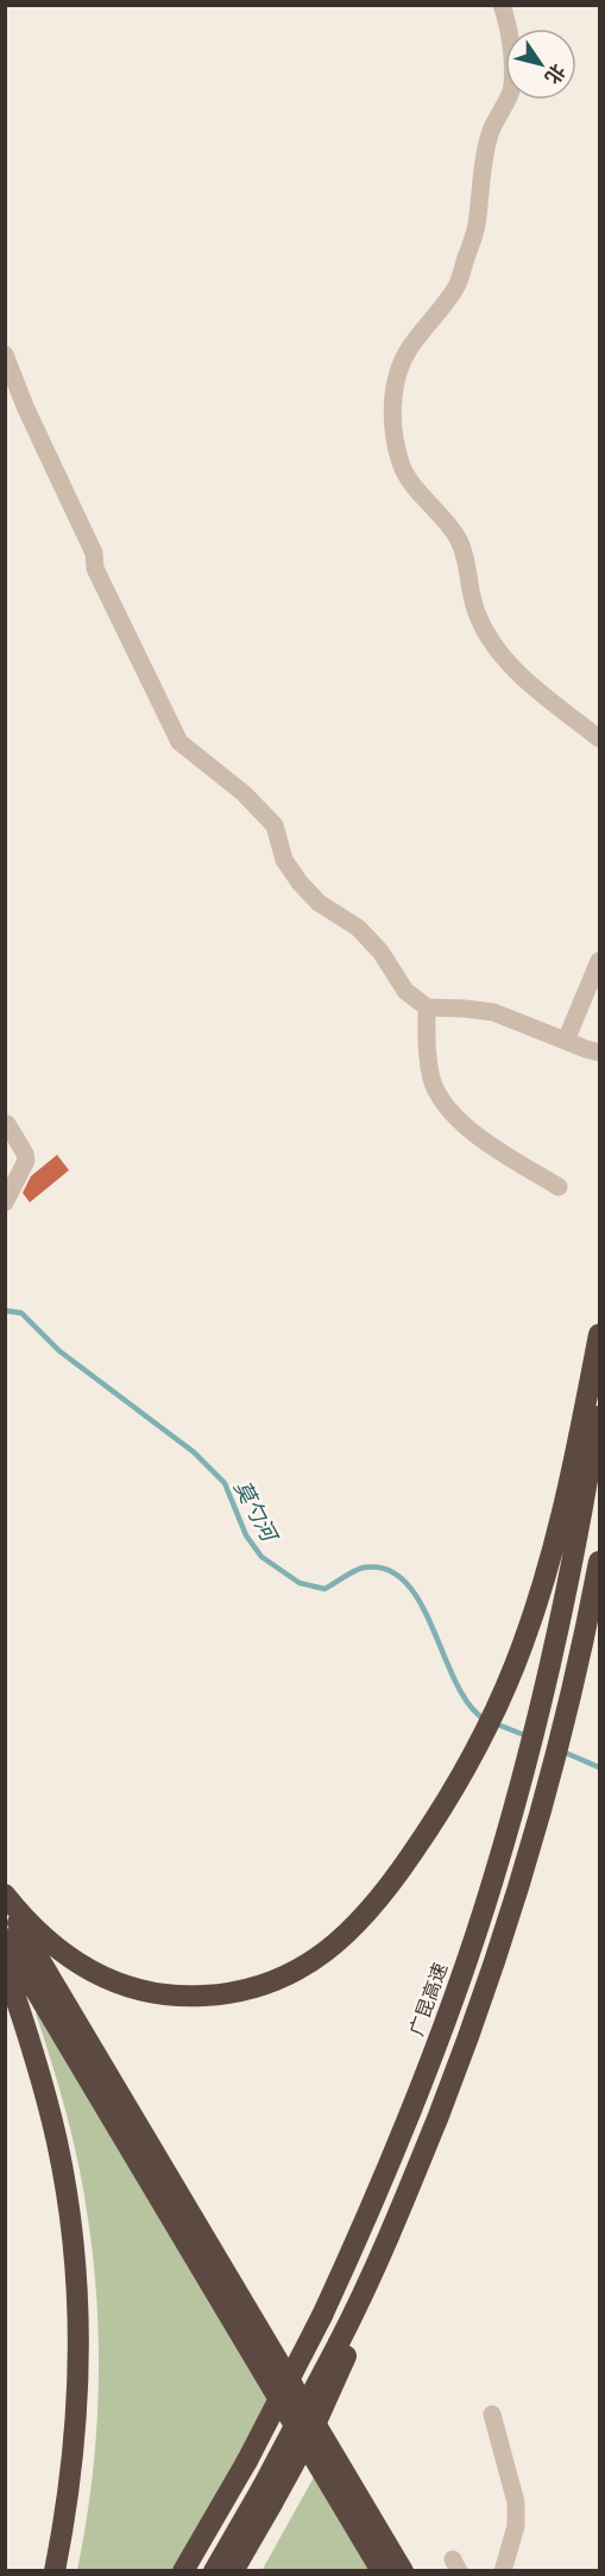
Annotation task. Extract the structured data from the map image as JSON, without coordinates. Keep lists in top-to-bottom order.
{
  "streets": {
    "highway": ["广昆高速"]
  },
  "water": ["莫勺河"],
  "north": "bottom right"
}
